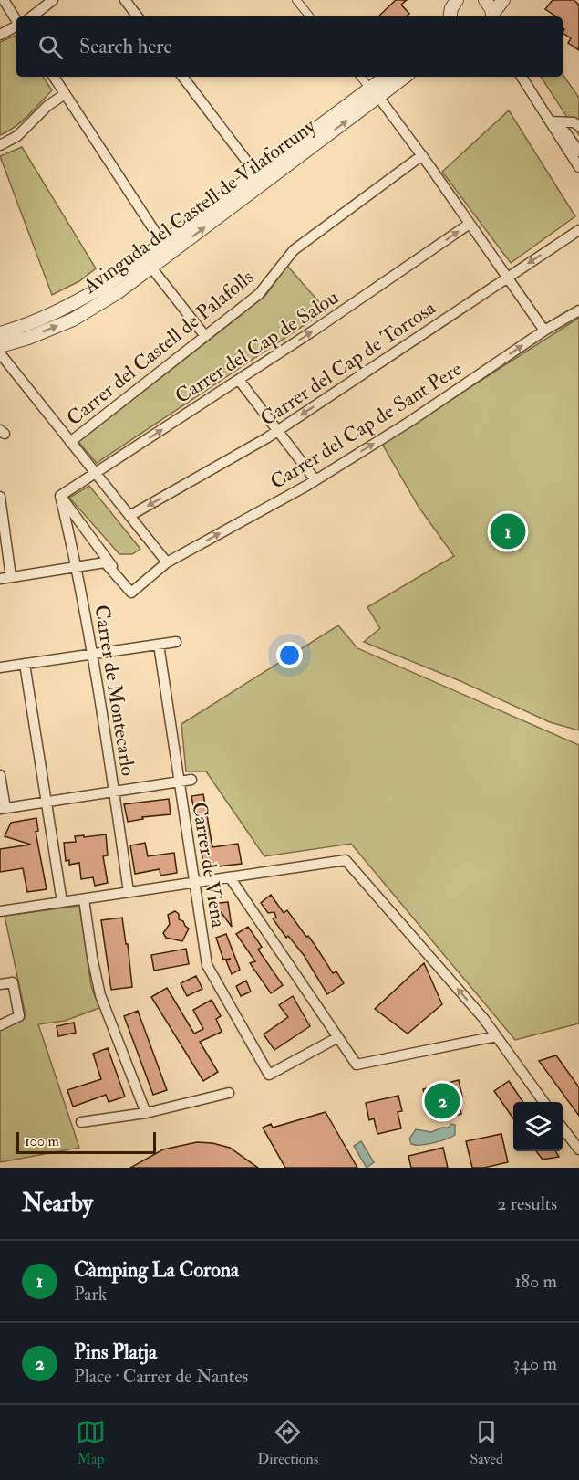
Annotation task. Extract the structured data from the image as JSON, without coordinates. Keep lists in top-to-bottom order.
{
  "streets": {
    "street": [
      "Avinguda del Castell de Vilafortuny",
      "Carrer del Cap de Salou",
      "Carrer del Castell de Palafolls",
      "Carrer del Cap de Tortosa",
      "Carrer del Cap de Sant Pere",
      "Carrer de Montecarlo",
      "Carrer de Viena"
    ]
  },
  "crossings": [
    ["Carrer del Cap de Salou", "Carrer de Montecarlo"]
  ],
  "one_way": ["Carrer del Cap de Salou", "Carrer del Cap de Tortosa", "Carrer del Cap de Sant Pere"],
  "scale_bar": "100 m",
  "page": {
    "search": "Search here",
    "pins": ["1", "2"],
    "scale": "100 m",
    "heading": ["Nearby", "2 results"],
    "list": [
      {
        "mark": "1",
        "name": "Càmping La Corona",
        "note": "Park",
        "value": "180 m"
      },
      {
        "mark": "2",
        "name": "Pins Platja",
        "note": "Place · Carrer de Nantes",
        "value": "340 m"
      }
    ],
    "nav": ["Map", "Directions", "Saved"]
  }
}
